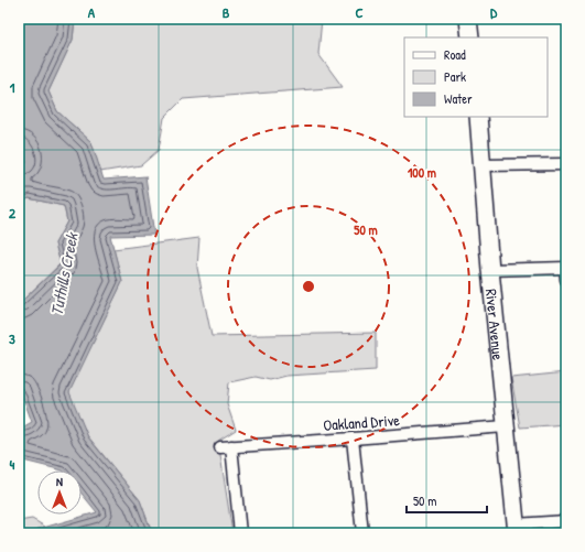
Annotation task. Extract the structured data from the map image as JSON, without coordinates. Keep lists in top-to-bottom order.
{
  "streets": {
    "main road": ["River Avenue"],
    "street": ["Oakland Drive"]
  },
  "crossings": [
    ["River Avenue", "Oakland Drive"]
  ],
  "water": ["Tuthills Creek"],
  "legend": ["Road", "Park", "Water"],
  "scale_bar": "50 m",
  "north": "top",
  "grid": {
    "columns": [
      "A",
      "B",
      "C",
      "D"
    ],
    "rows": [
      "1",
      "2",
      "3",
      "4"
    ]
  },
  "rings": ["100 m", "50 m"]
}
